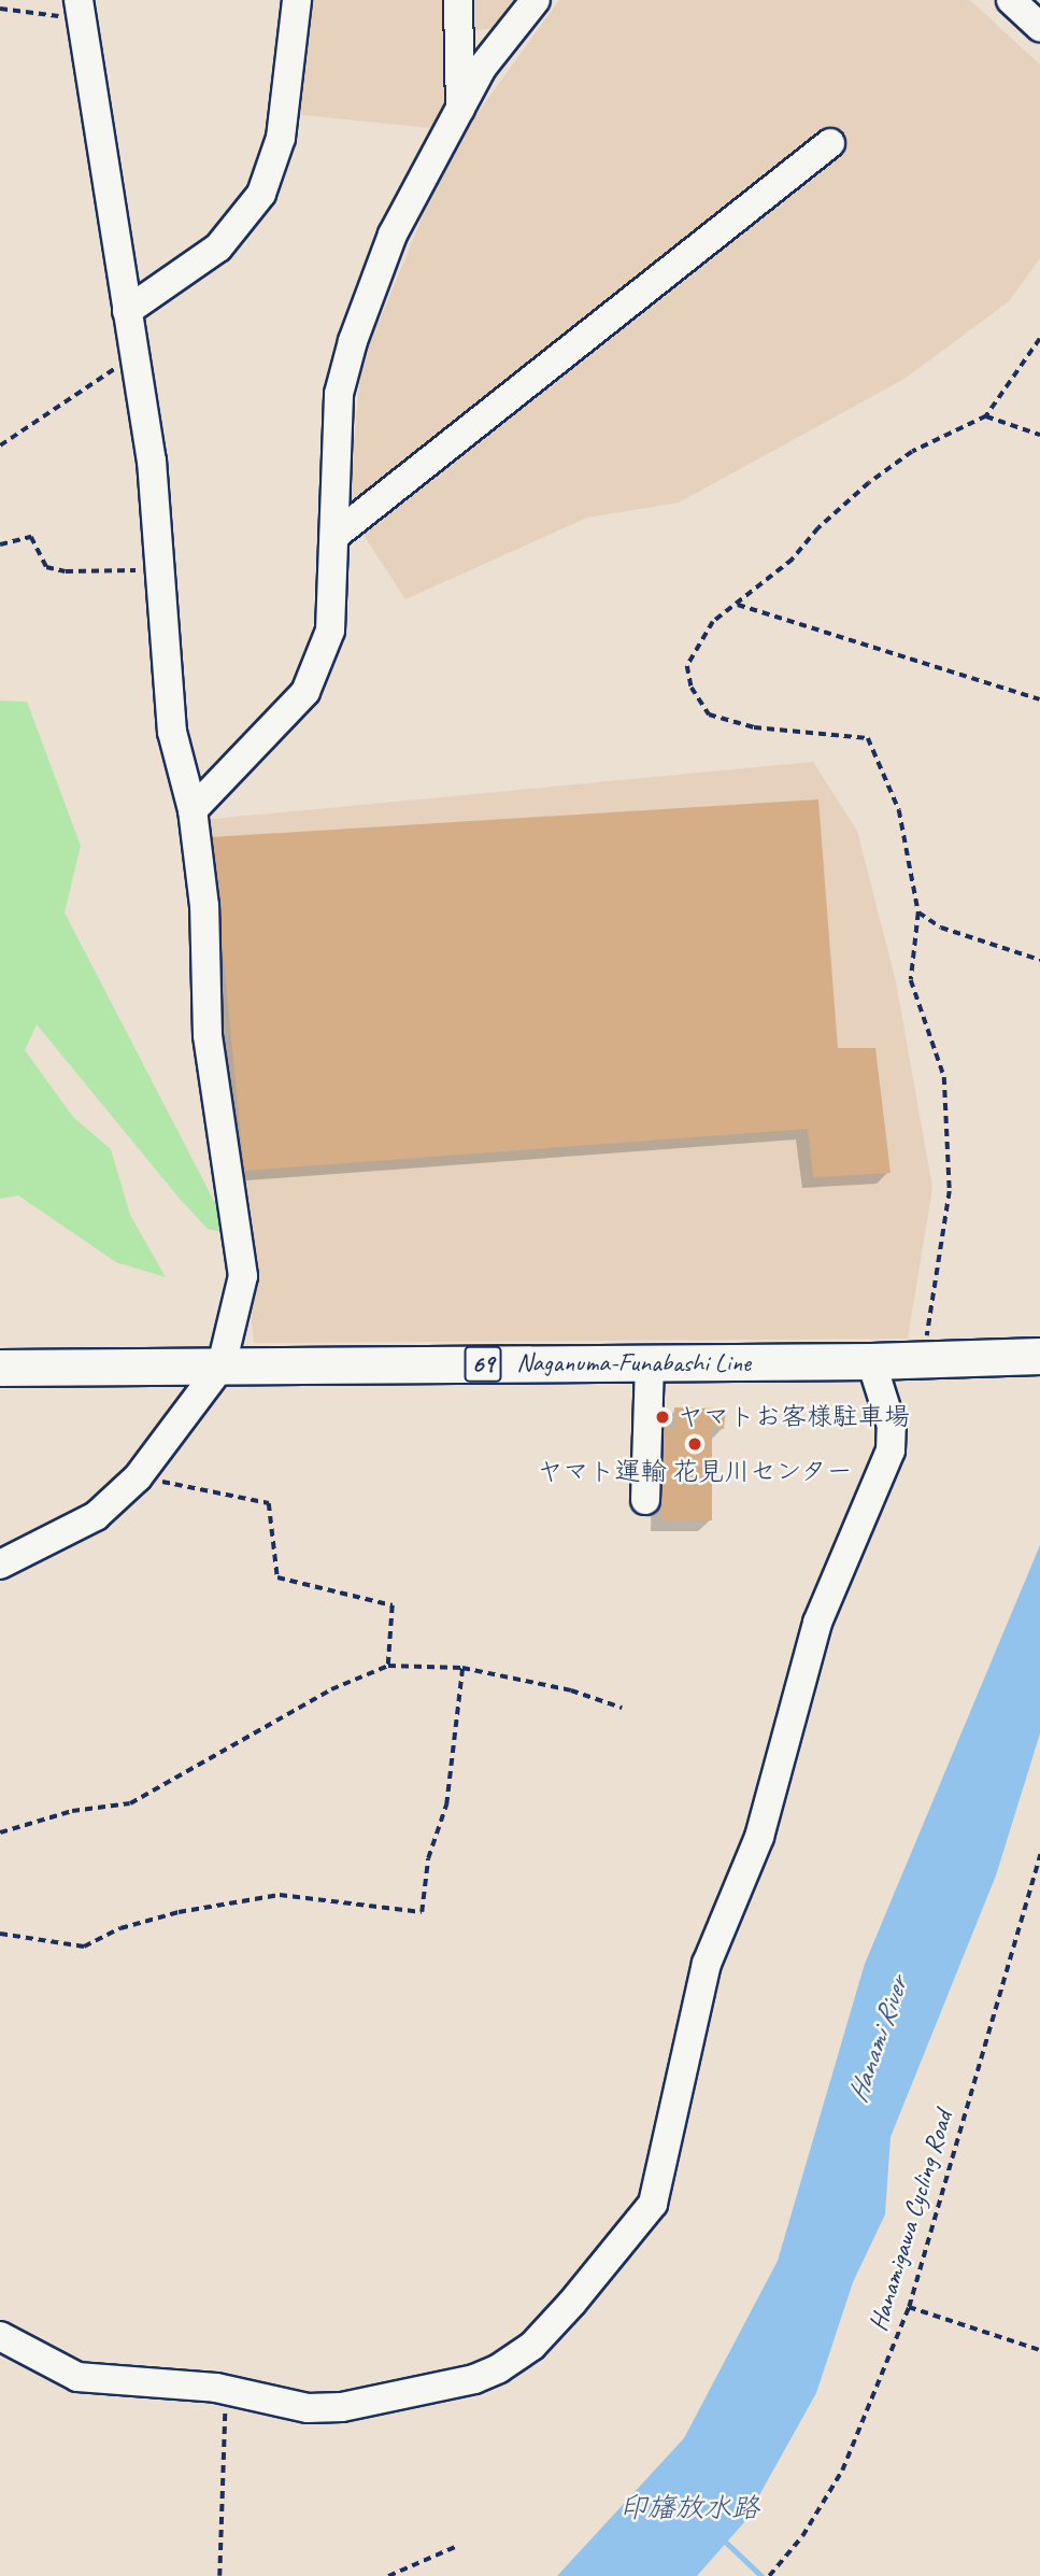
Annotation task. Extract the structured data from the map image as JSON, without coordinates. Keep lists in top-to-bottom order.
{
  "streets": {
    "main road": ["Naganuma-Funabashi Line", "69"],
    "path": ["Hanamigawa Cycling Road"]
  },
  "water": ["Hanami River", "印旛放水路"],
  "places": ["ヤマトお客様駐車場", "ヤマト運輸 花見川センター"]
}
